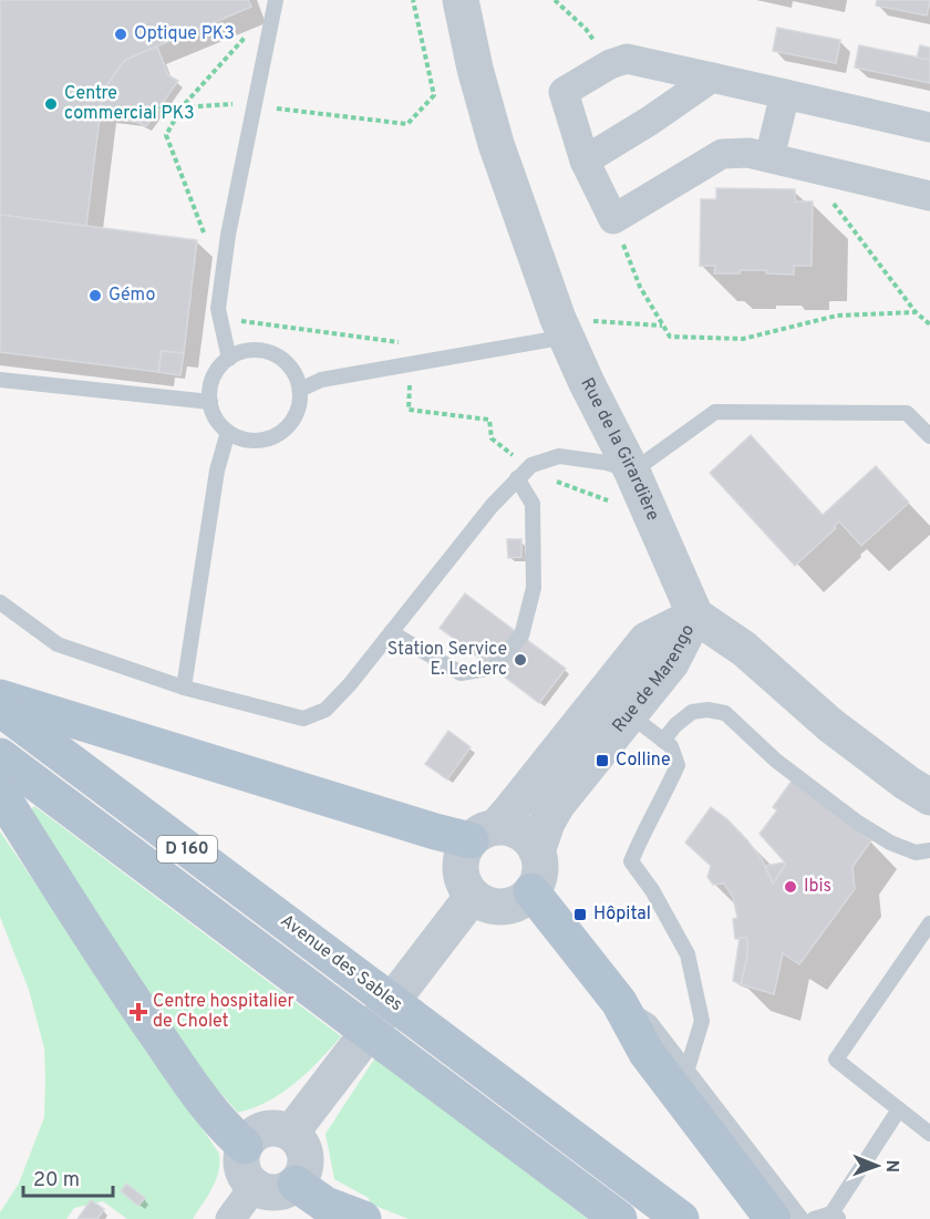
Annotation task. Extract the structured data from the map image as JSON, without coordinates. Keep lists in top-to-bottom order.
{
  "streets": {
    "main road": ["D 160", "Avenue des Sables"],
    "street": ["Rue de la Girardière", "Rue de Marengo"]
  },
  "crossings": [
    ["Rue de la Girardière", "Rue de Marengo"]
  ],
  "places": {
    "other": [
      "Optique PK3",
      "Centre commercial PK3",
      "Gémo",
      "Station Service E. Leclerc",
      "Ibis"
    ],
    "transit": ["Colline", "Hôpital"],
    "health": ["Centre hospitalier de Cholet"]
  },
  "scale_bar": "20 m",
  "north": "right"
}
